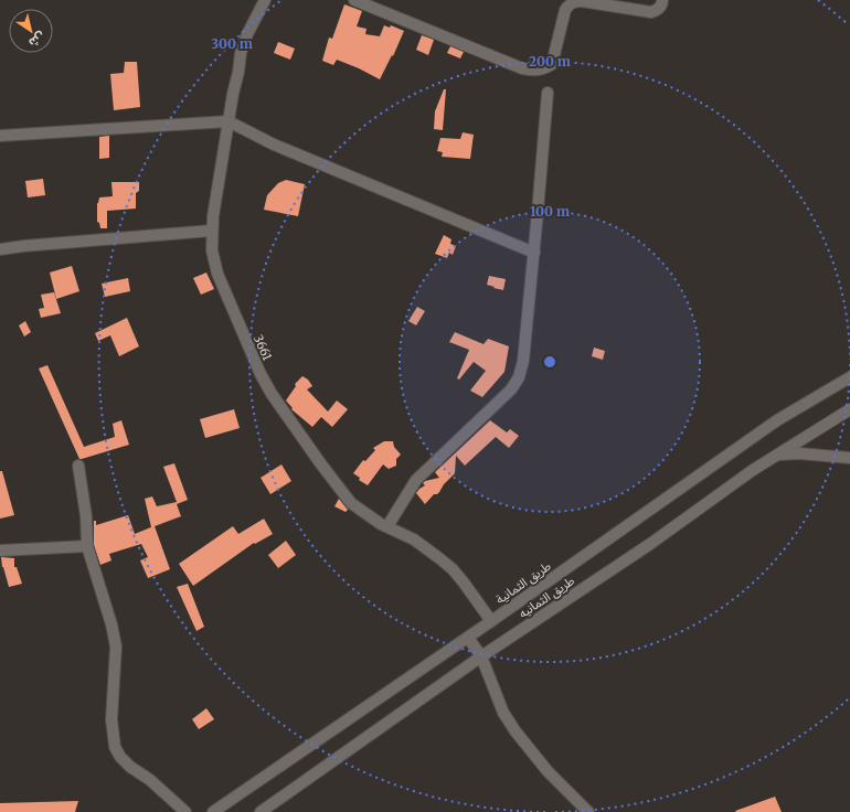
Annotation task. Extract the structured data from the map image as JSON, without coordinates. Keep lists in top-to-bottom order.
{
  "streets": {
    "street": ["3661", "طريق الثمانية", "طريق الثمانيه"]
  },
  "crossings": [
    ["3661", "طريق الثمانية"]
  ],
  "north": "bottom right",
  "rings": ["300 m", "200 m", "100 m"]
}
